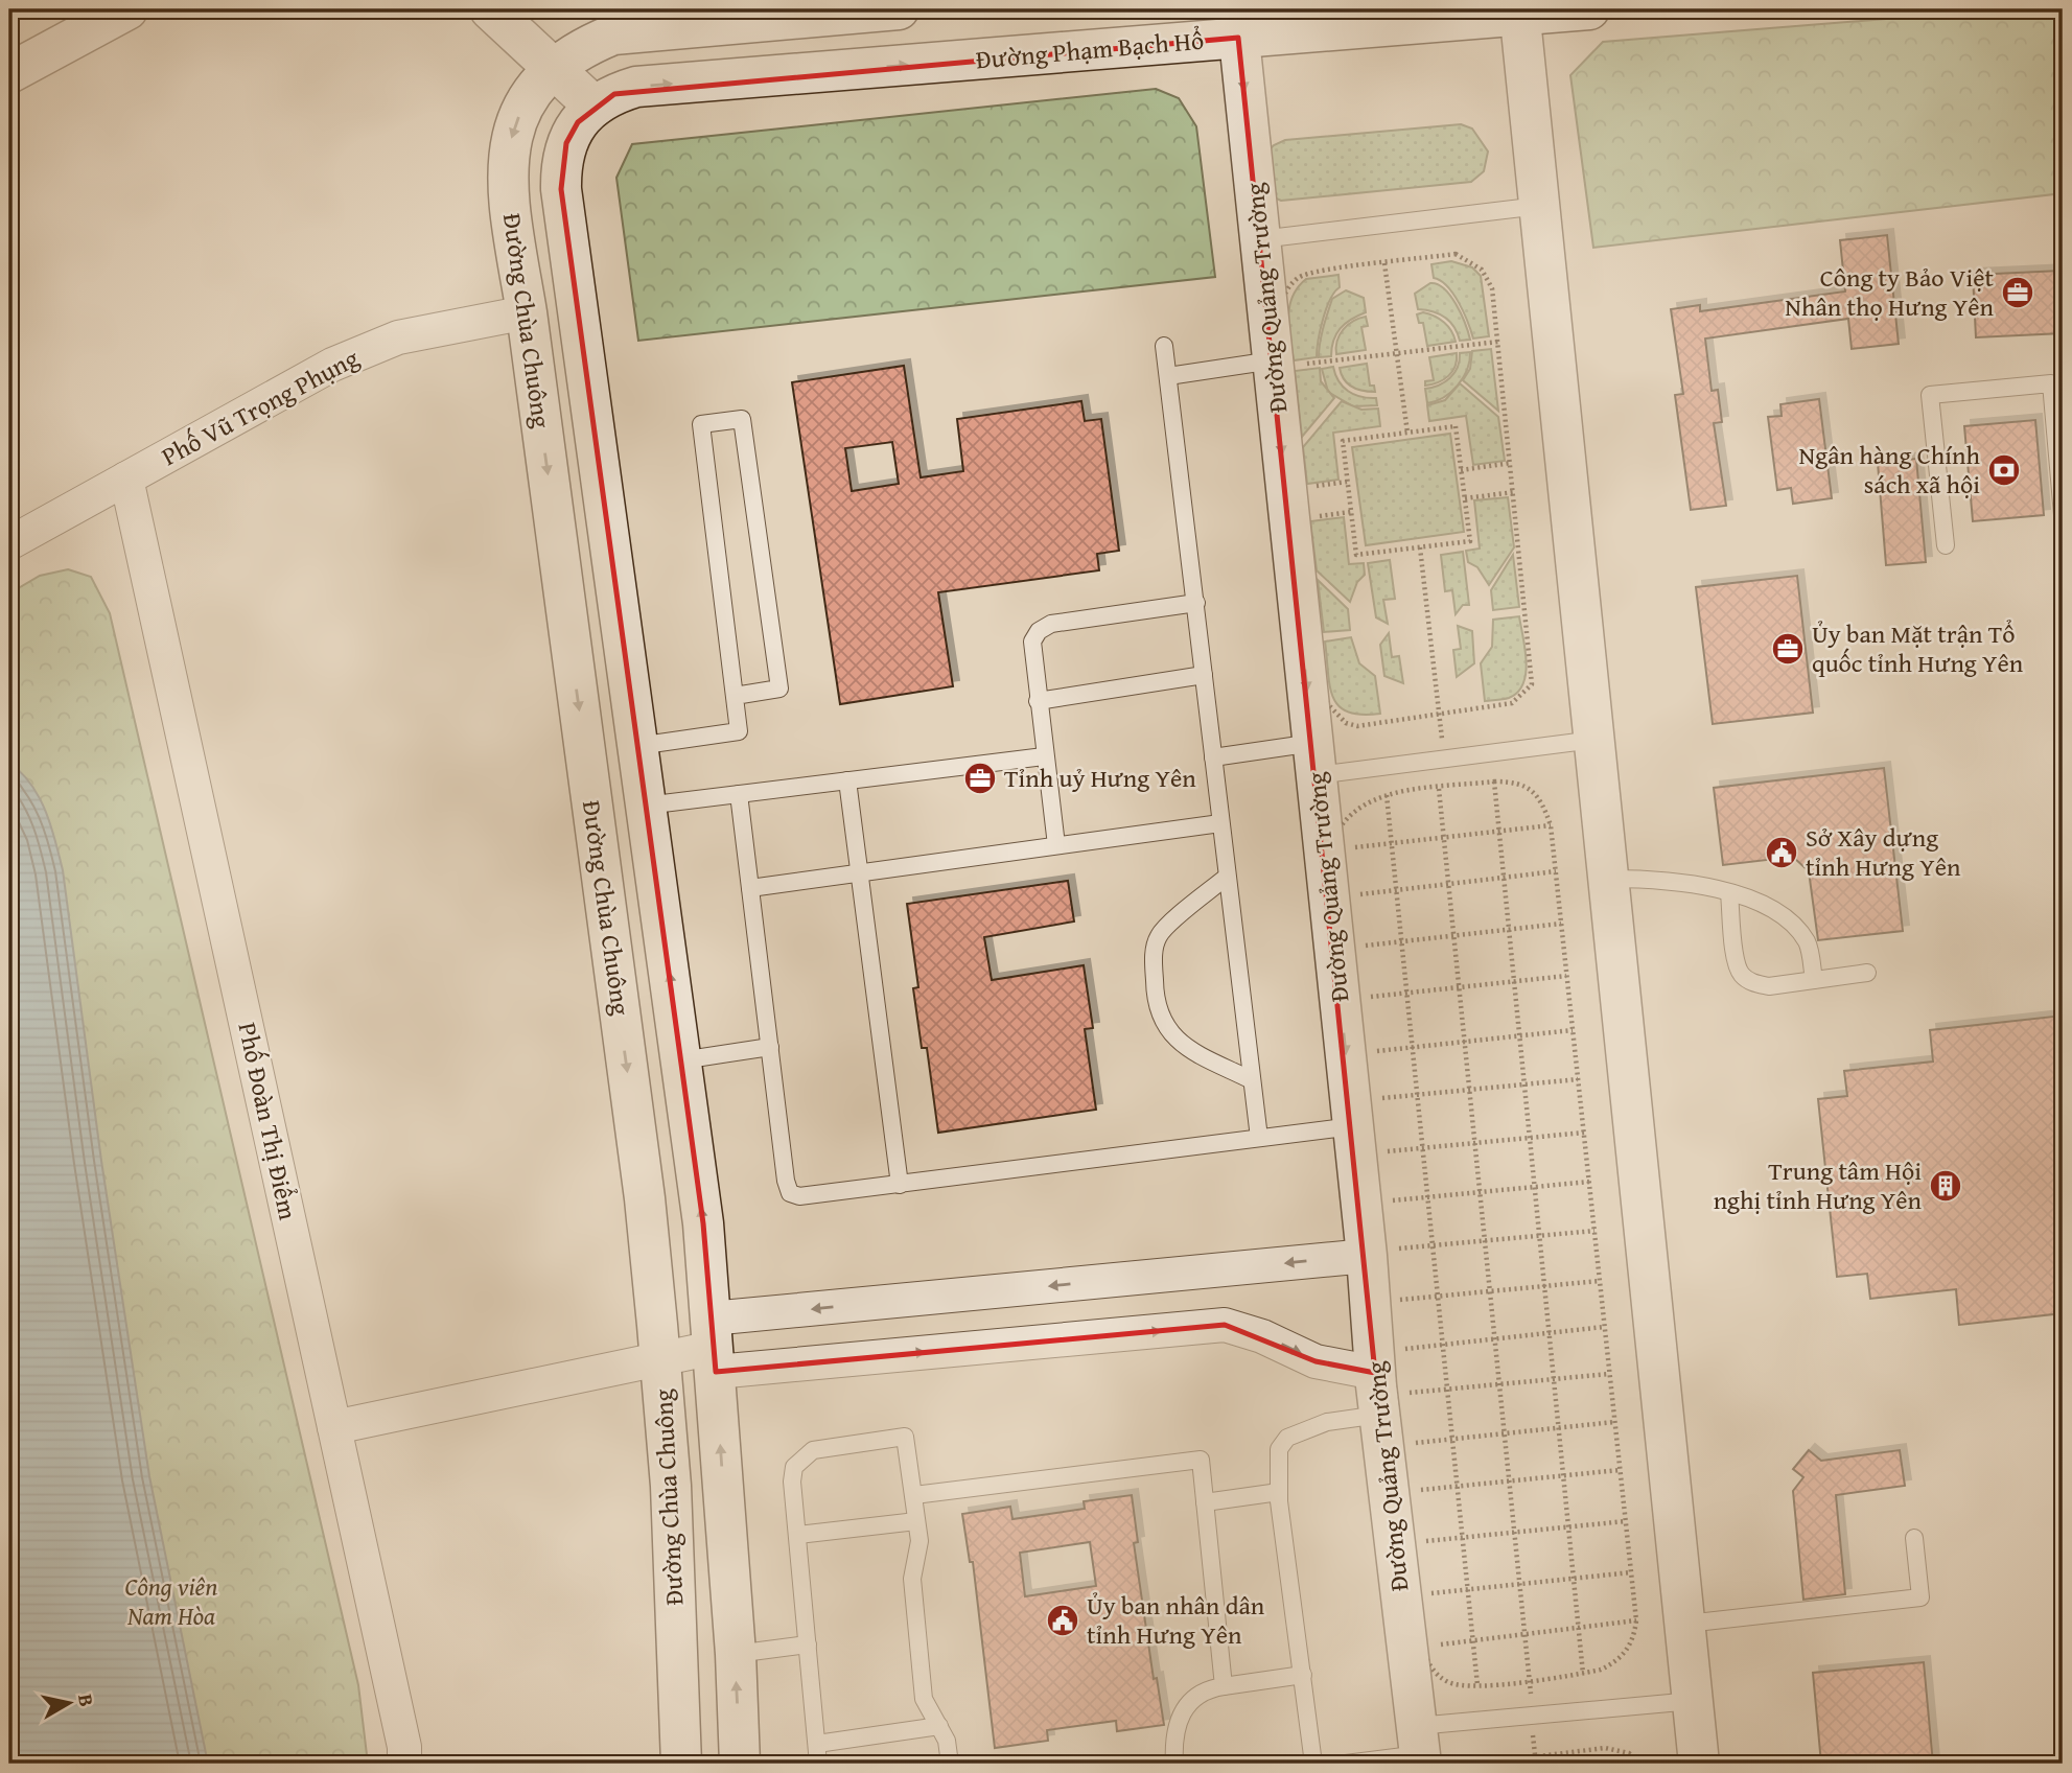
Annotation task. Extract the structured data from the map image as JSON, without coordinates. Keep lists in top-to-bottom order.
{
  "streets": {
    "main road": ["Đường Phạm Bạch Hổ", "Đường Quảng Trường", "Đường Chùa Chuông"],
    "street": ["Phố Vũ Trọng Phụng", "Phố Đoàn Thị Điểm"]
  },
  "crossings": [
    ["Đường Phạm Bạch Hổ", "Đường Quảng Trường"],
    ["Đường Phạm Bạch Hổ", "Đường Chùa Chuông"],
    ["Đường Chùa Chuông", "Phố Vũ Trọng Phụng"],
    ["Phố Vũ Trọng Phụng", "Phố Đoàn Thị Điểm"]
  ],
  "parks": ["Công viên Nam Hòa"],
  "places": {
    "office": ["Công ty Bảo Việt Nhân thọ Hưng Yên", "Ủy ban Mặt trận Tổ quốc tỉnh Hưng Yên", "Tỉnh uỷ Hưng Yên"],
    "bank": ["Ngân hàng Chính sách xã hội"],
    "public building": ["Sở Xây dựng tỉnh Hưng Yên", "Ủy ban nhân dân tỉnh Hưng Yên"],
    "building": ["Trung tâm Hội nghị tỉnh Hưng Yên"]
  },
  "north": "right"
}
